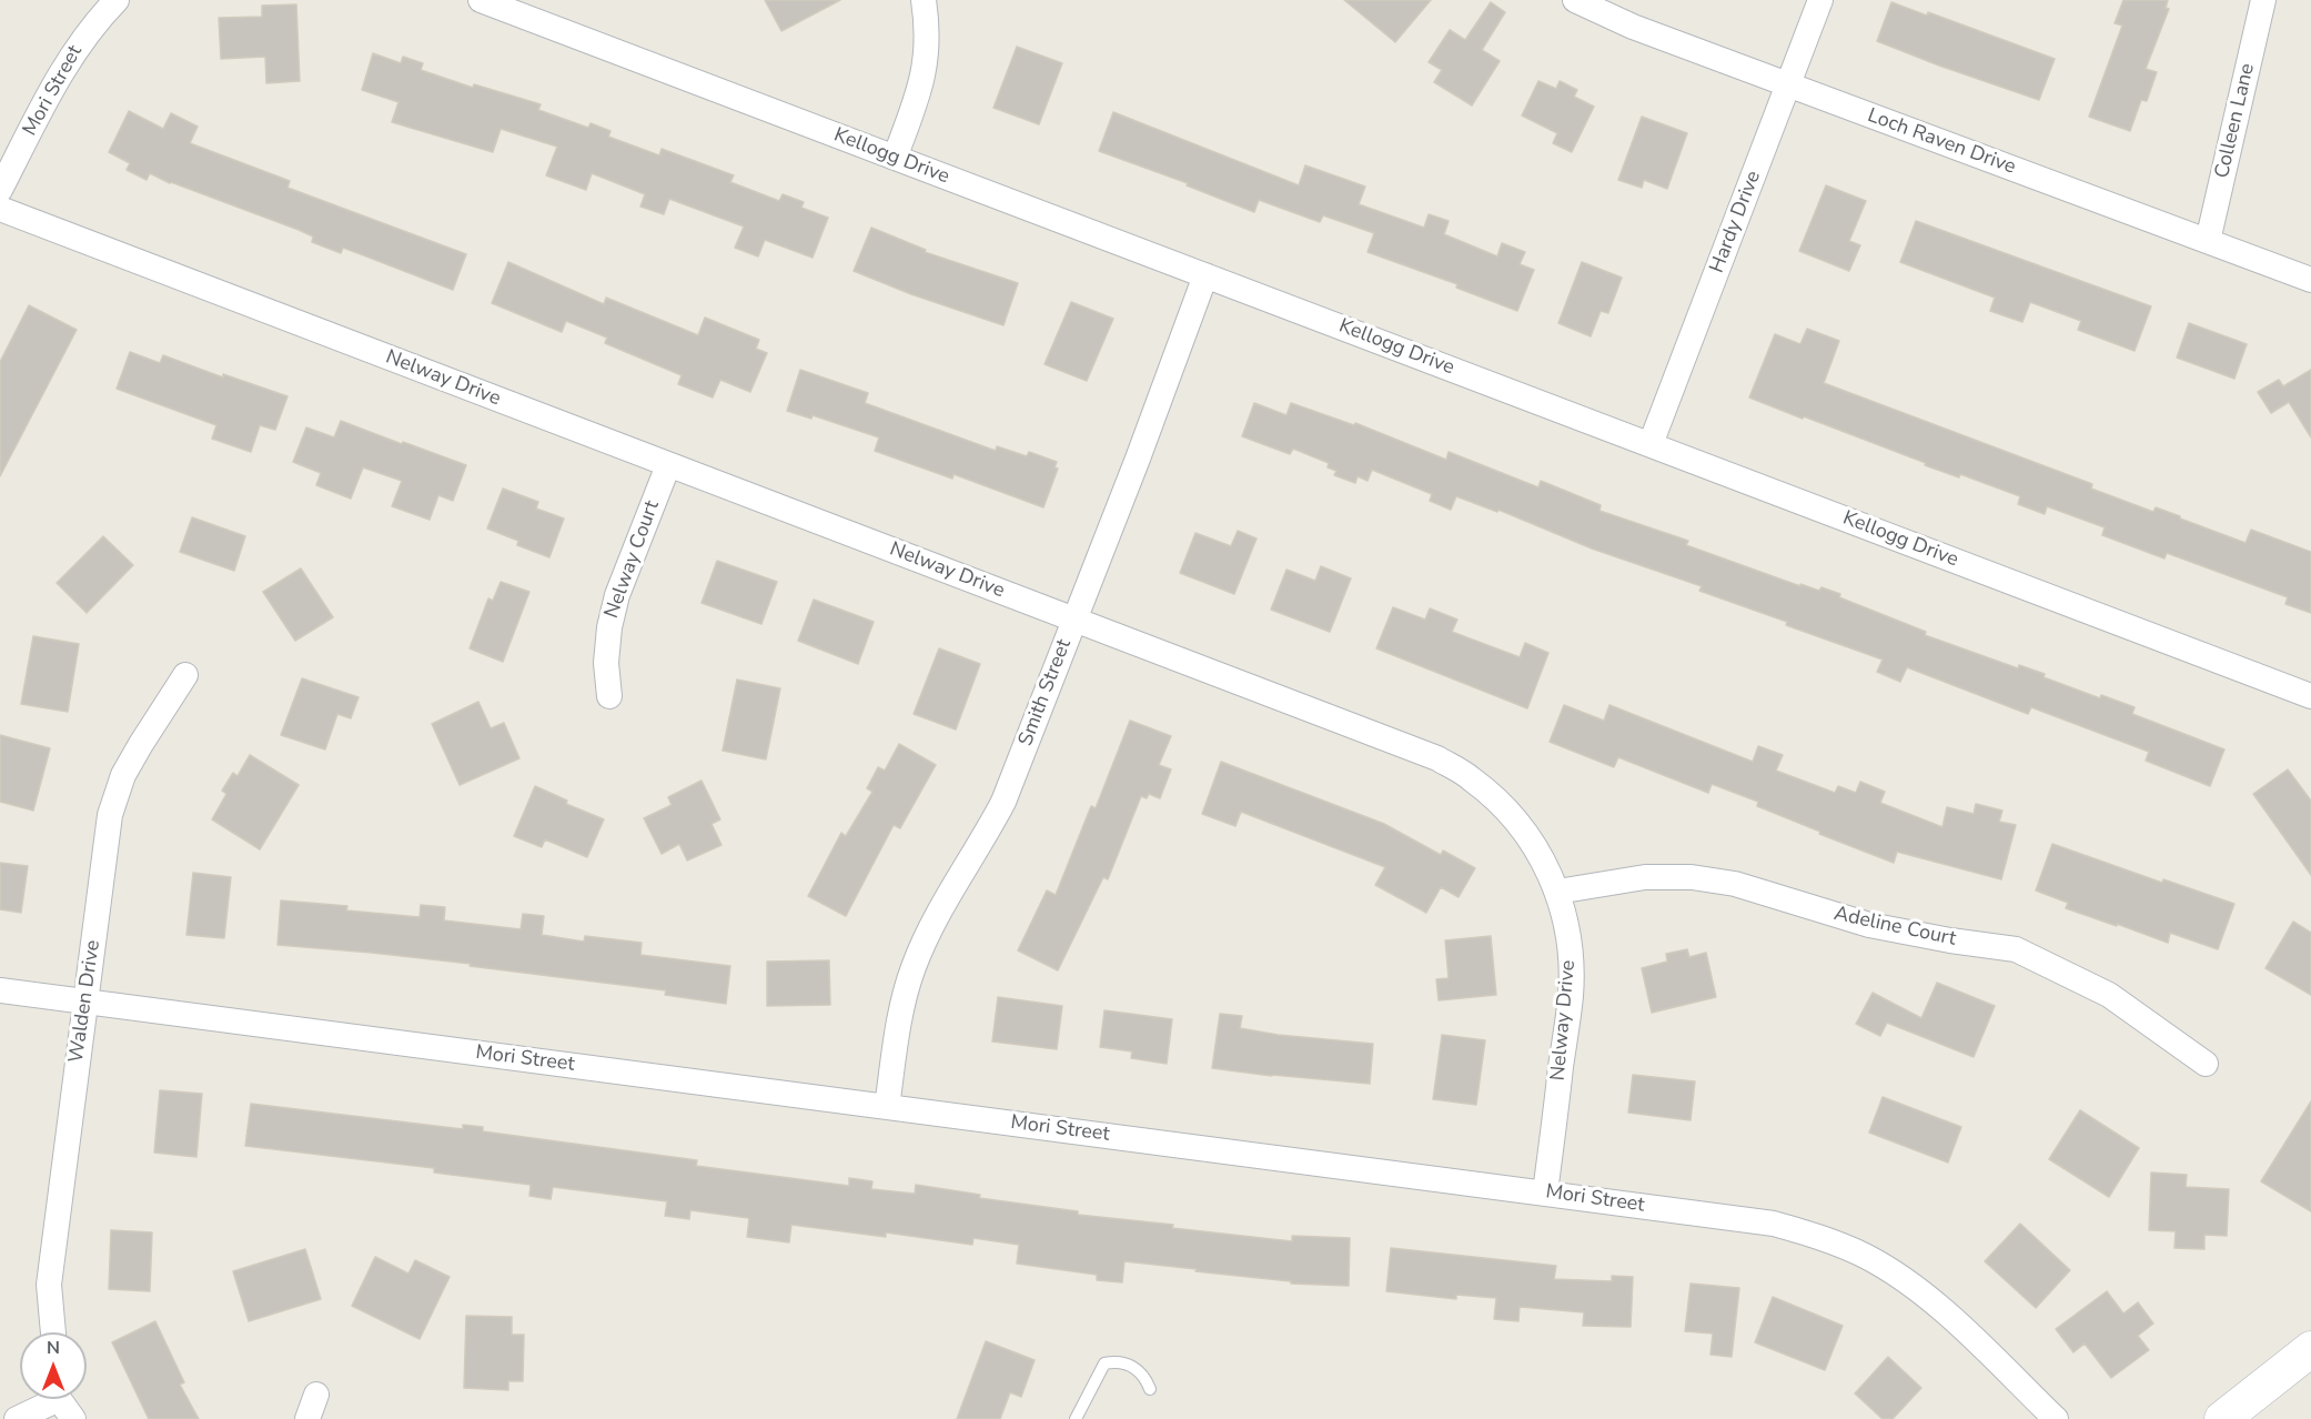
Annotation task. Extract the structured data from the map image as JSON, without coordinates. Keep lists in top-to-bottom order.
{
  "streets": {
    "street": [
      "Mori Street",
      "Colleen Lane",
      "Loch Raven Drive",
      "Kellogg Drive",
      "Hardy Drive",
      "Nelway Drive",
      "Nelway Court",
      "Smith Street",
      "Adeline Court",
      "Walden Drive"
    ]
  },
  "crossings": [
    ["Mori Street", "Nelway Drive"],
    ["Mori Street", "Smith Street"],
    ["Mori Street", "Walden Drive"],
    ["Colleen Lane", "Loch Raven Drive"],
    ["Loch Raven Drive", "Hardy Drive"],
    ["Kellogg Drive", "Hardy Drive"],
    ["Kellogg Drive", "Smith Street"],
    ["Nelway Drive", "Nelway Court"],
    ["Nelway Drive", "Smith Street"],
    ["Nelway Drive", "Adeline Court"]
  ],
  "north": "top"
}
